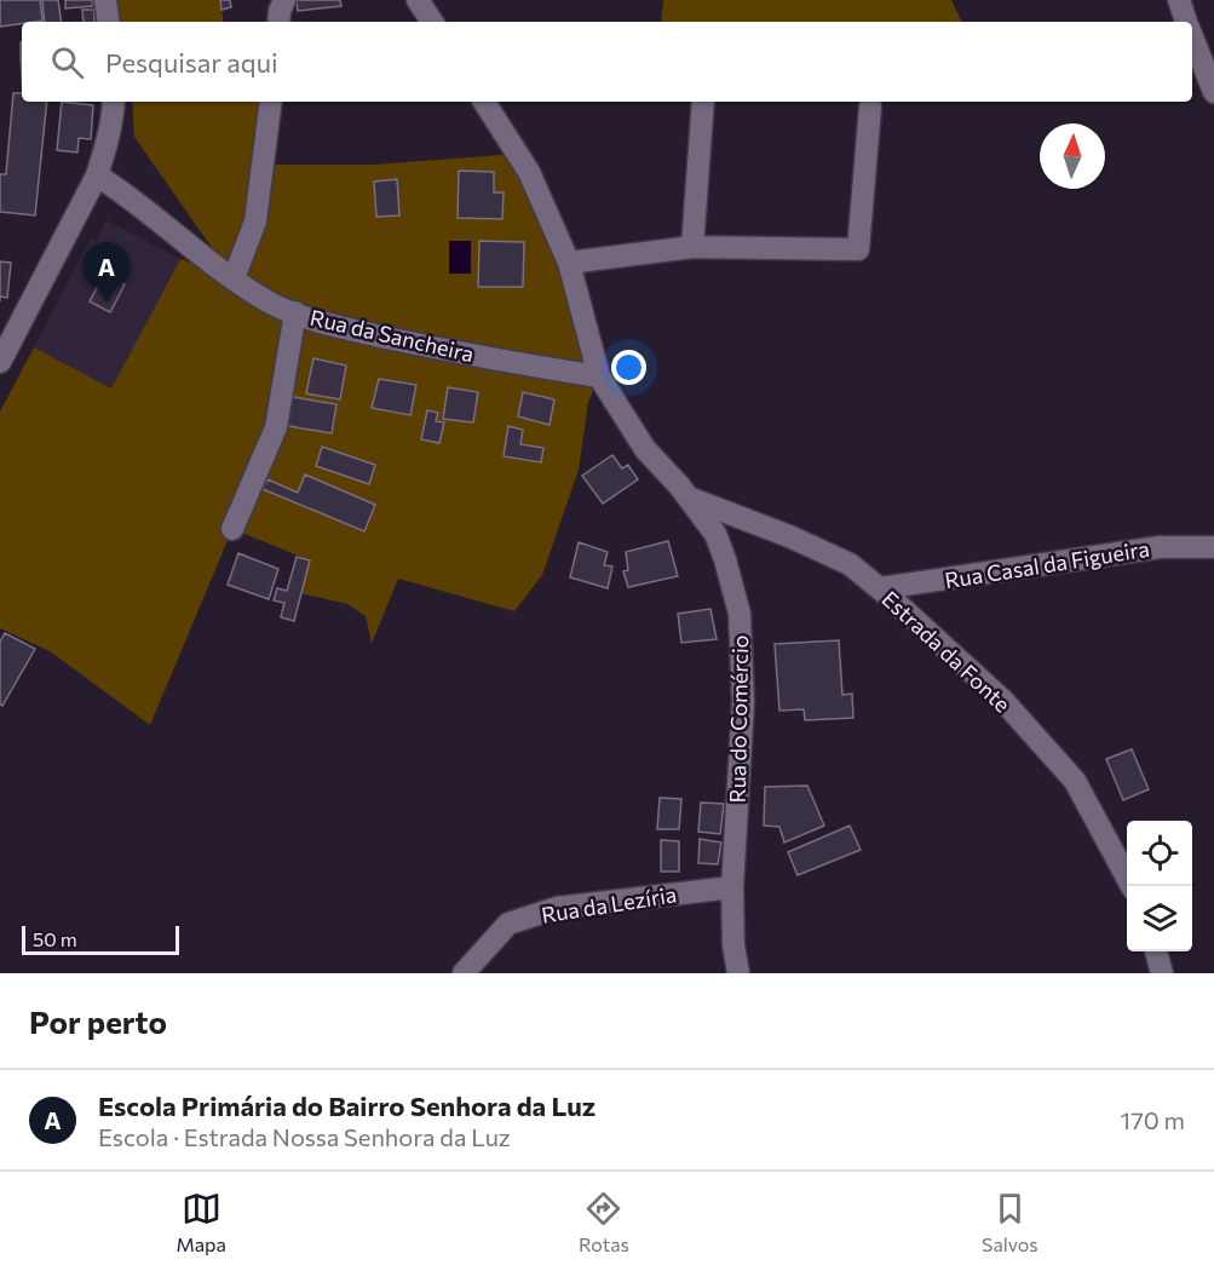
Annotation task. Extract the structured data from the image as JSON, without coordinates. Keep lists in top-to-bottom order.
{
  "streets": {
    "street": [
      "Rua da Sancheira",
      "Rua Casal da Figueira",
      "Estrada da Fonte",
      "Rua do Comércio",
      "Rua da Lezíria"
    ]
  },
  "crossings": [
    ["Rua da Sancheira", "Rua do Comércio"],
    ["Rua Casal da Figueira", "Estrada da Fonte"],
    ["Estrada da Fonte", "Rua do Comércio"],
    ["Rua do Comércio", "Rua da Lezíria"]
  ],
  "scale_bar": "50 m",
  "north": "top",
  "page": {
    "search": "Pesquisar aqui",
    "pins": "A",
    "scale": "50 m",
    "heading": "Por perto",
    "list": [
      {
        "mark": "A",
        "name": "Escola Primária do Bairro Senhora da Luz",
        "note": "Escola · Estrada Nossa Senhora da Luz",
        "value": "170 m"
      }
    ],
    "nav": ["Mapa", "Rotas", "Salvos"]
  }
}
